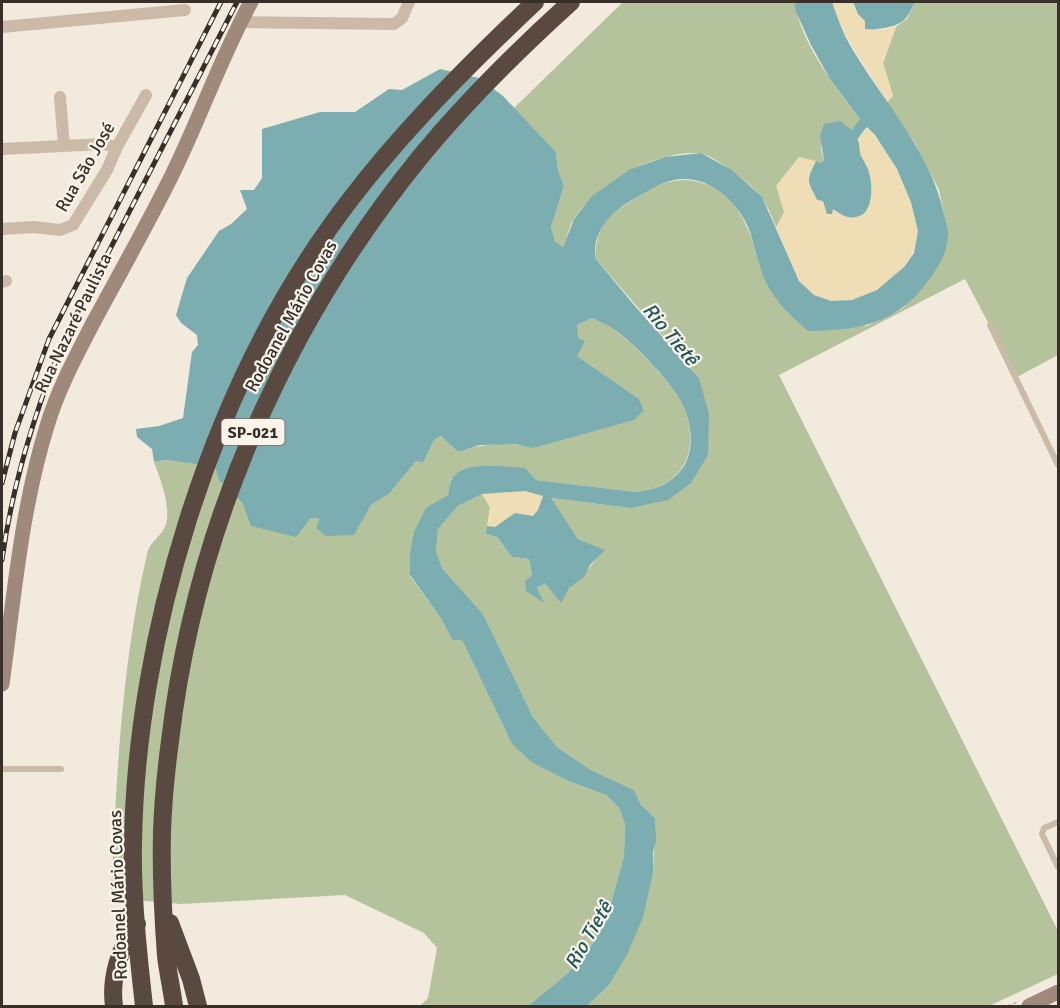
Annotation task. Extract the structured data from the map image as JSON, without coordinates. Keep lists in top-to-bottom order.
{
  "streets": {
    "highway": ["Rodoanel Mário Covas", "SP-021"],
    "main road": ["Rua Nazaré Paulista"],
    "street": ["Rua São José"]
  },
  "water": ["Rio Tietê"]
}
